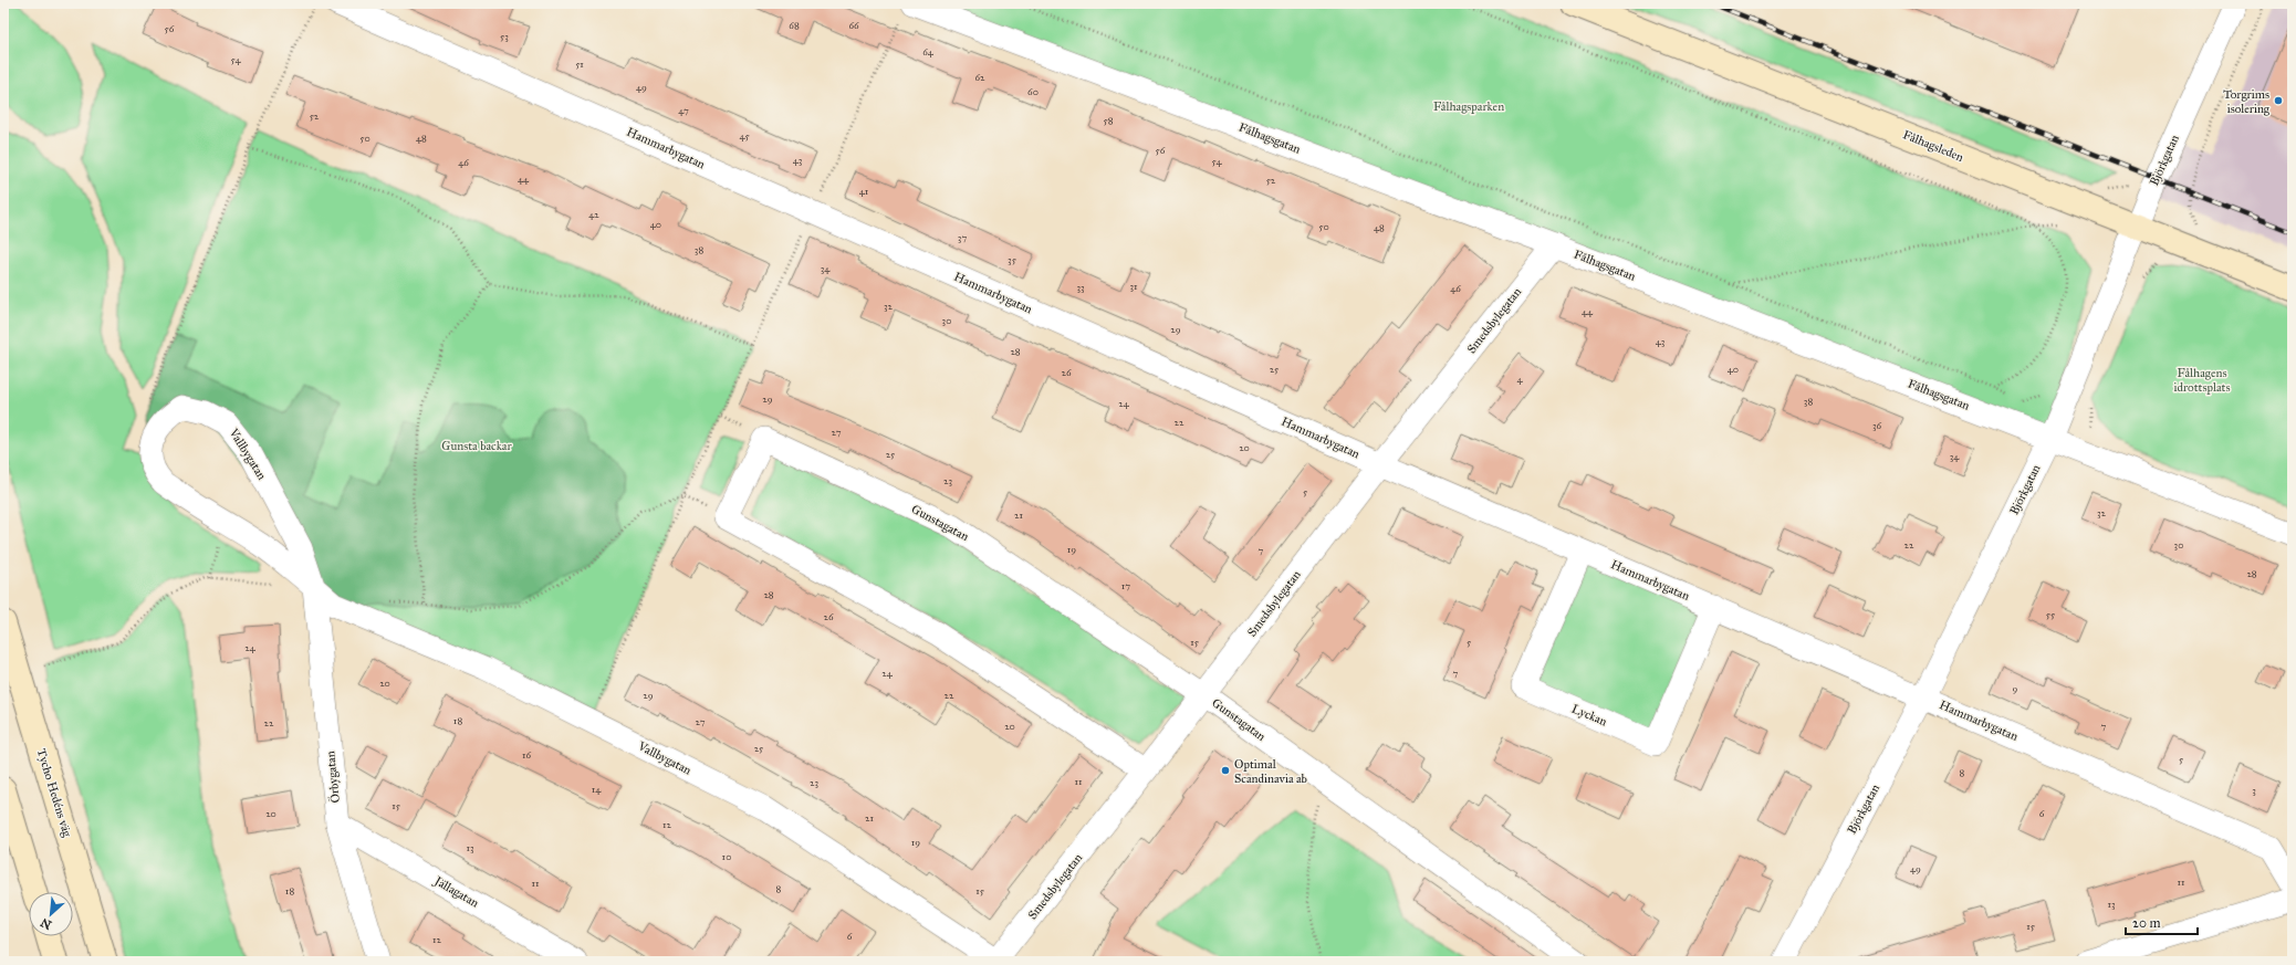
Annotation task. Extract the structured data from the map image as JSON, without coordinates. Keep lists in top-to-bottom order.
{
  "streets": {
    "main road": ["Fålhagsleden", "Tycho Hedéns väg"],
    "street": [
      "Fålhagsgatan",
      "Hammarbygatan",
      "Björkgatan",
      "Smedsbylegatan",
      "Vallbygatan",
      "Gunstagatan",
      "Lyckan",
      "Örbygatan",
      "Jällagatan"
    ]
  },
  "crossings": [
    ["Fålhagsgatan", "Björkgatan"],
    ["Fålhagsgatan", "Smedsbylegatan"],
    ["Fålhagsleden", "Björkgatan"],
    ["Hammarbygatan", "Björkgatan"],
    ["Hammarbygatan", "Smedsbylegatan"],
    ["Hammarbygatan", "Lyckan"],
    ["Smedsbylegatan", "Vallbygatan"],
    ["Smedsbylegatan", "Gunstagatan"],
    ["Vallbygatan", "Örbygatan"],
    ["Örbygatan", "Jällagatan"]
  ],
  "parks": ["Fålhagsparken", "Fålhagens idrottsplats", "Gunsta backar"],
  "places": ["Torgrims isolering", "Optimal Scandinavia ab"],
  "house_numbers": [
    "68",
    "66",
    "56",
    "53",
    "64",
    "54",
    "51",
    "62",
    "49",
    "60",
    "47",
    "52",
    "58",
    "45",
    "50",
    "48",
    "56",
    "43",
    "54",
    "46",
    "44",
    "52",
    "41",
    "42",
    "40",
    "50",
    "48",
    "37",
    "38",
    "35",
    "34",
    "31",
    "33",
    "46",
    "32",
    "44",
    "30",
    "29",
    "43",
    "28",
    "25",
    "40",
    "26",
    "4",
    "29",
    "38",
    "24",
    "22",
    "36",
    "27",
    "20",
    "25",
    "34",
    "23",
    "5",
    "32",
    "21",
    "22",
    "30",
    "19",
    "7",
    "28",
    "17",
    "28",
    "55",
    "26",
    "15",
    "5",
    "24",
    "24",
    "7",
    "20",
    "9",
    "29",
    "22",
    "18",
    "27",
    "22",
    "20",
    "7",
    "25",
    "16",
    "5",
    "8",
    "11",
    "23",
    "14",
    "3",
    "15",
    "20",
    "6",
    "21",
    "12",
    "19",
    "13",
    "10",
    "49",
    "11",
    "11",
    "8",
    "18",
    "15",
    "13",
    "15",
    "6",
    "12"
  ],
  "scale_bar": "20 m",
  "north": "bottom left"
}
